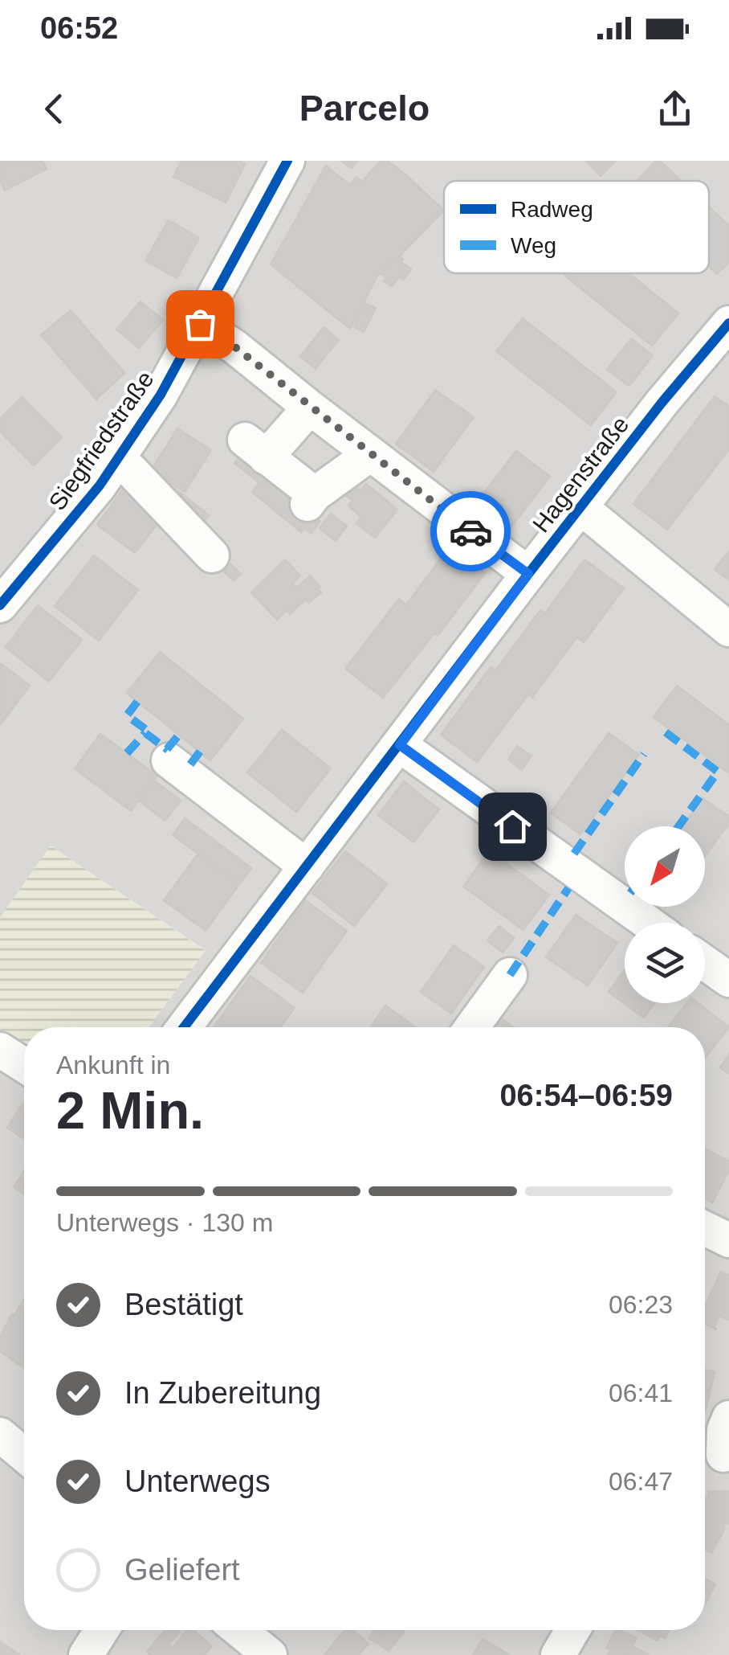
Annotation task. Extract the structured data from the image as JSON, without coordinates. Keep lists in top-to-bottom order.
{
  "streets": {
    "street": ["Siegfriedstraße", "Hagenstraße"]
  },
  "legend": ["Radweg", "Weg"],
  "north": "bottom left",
  "page": {
    "status": "06:52",
    "header": "Parcelo",
    "heading": ["2 Min.", "Ankunft in", "06:54–06:59"],
    "bar": "Unterwegs · 130 m",
    "list": [
      ["Bestätigt", "06:23"],
      ["In Zubereitung", "06:41"],
      ["Unterwegs", "06:47"],
      "Geliefert"
    ]
  }
}
